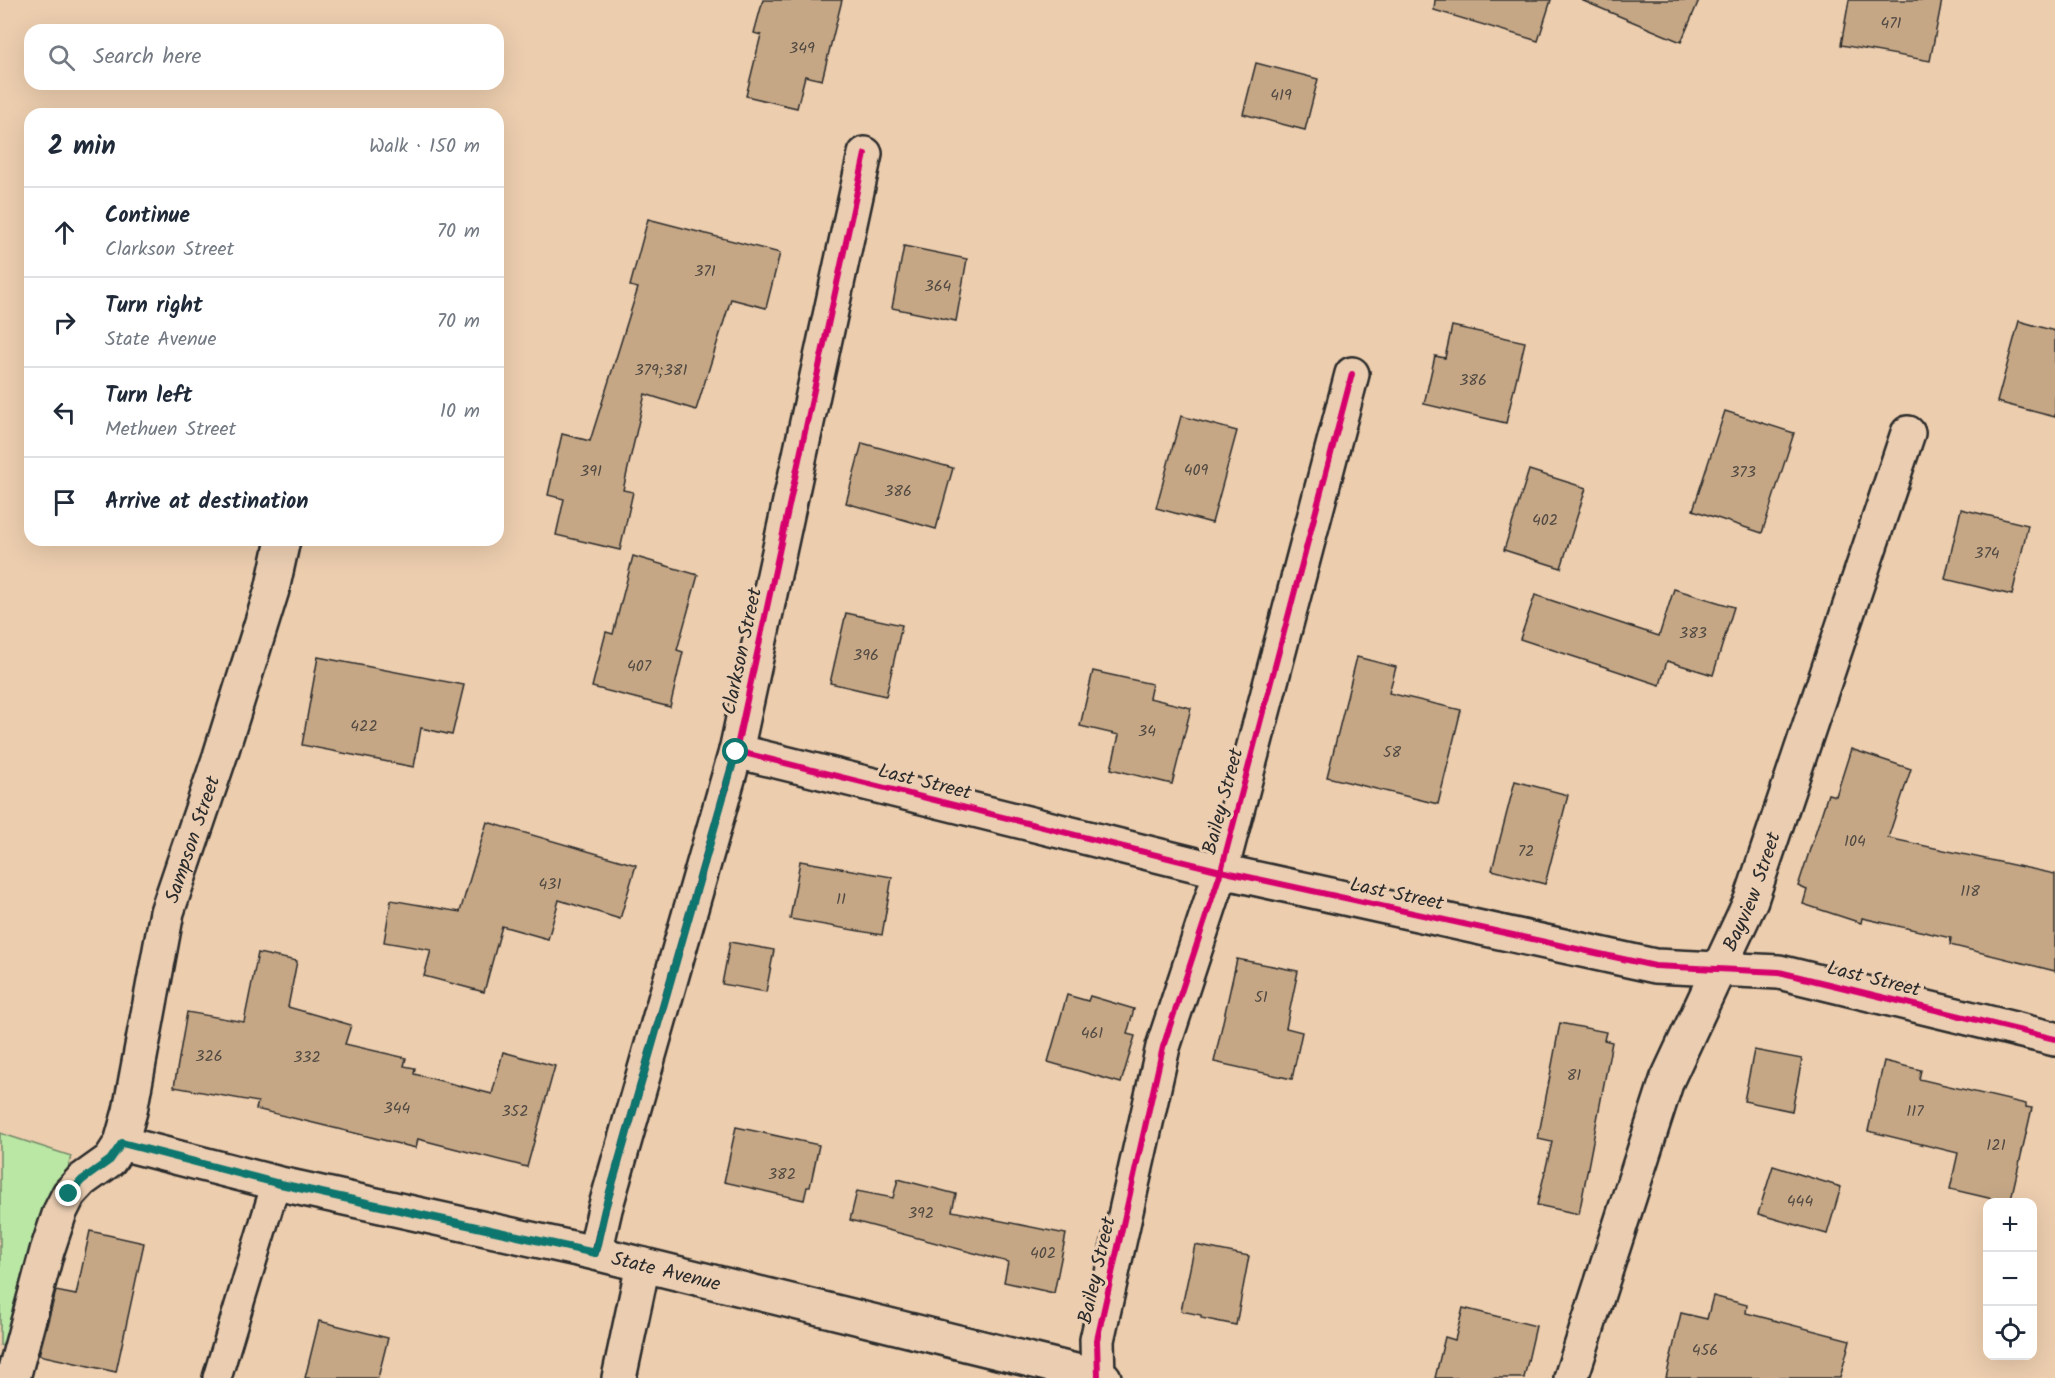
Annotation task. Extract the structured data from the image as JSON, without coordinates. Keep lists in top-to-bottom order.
{
  "streets": {
    "street": [
      "Clarkson Street",
      "Last Street",
      "Bailey Street",
      "Sampson Street",
      "Bayview Street",
      "State Avenue"
    ]
  },
  "crossings": [
    ["Clarkson Street", "Last Street"],
    ["Clarkson Street", "State Avenue"],
    ["Last Street", "Bailey Street"],
    ["Last Street", "Bayview Street"],
    ["Bailey Street", "State Avenue"],
    ["Sampson Street", "State Avenue"]
  ],
  "house_numbers": [
    "471",
    "349",
    "419",
    "371",
    "364",
    "379;381",
    "386",
    "409",
    "391",
    "373",
    "386",
    "402",
    "374",
    "383",
    "396",
    "407",
    "422",
    "34",
    "58",
    "104",
    "72",
    "431",
    "118",
    "11",
    "51",
    "461",
    "326",
    "332",
    "81",
    "344",
    "352",
    "117",
    "121",
    "382",
    "444",
    "392",
    "402",
    "456"
  ],
  "page": {
    "search": "Search here",
    "heading": ["2 min", "Walk · 150 m"],
    "list": [
      ["Continue", "Clarkson Street", "70 m"],
      ["Turn right", "State Avenue", "70 m"],
      ["Turn left", "Methuen Street", "10 m"],
      "Arrive at destination"
    ],
    "map_buttons": ["+", "−"]
  }
}
